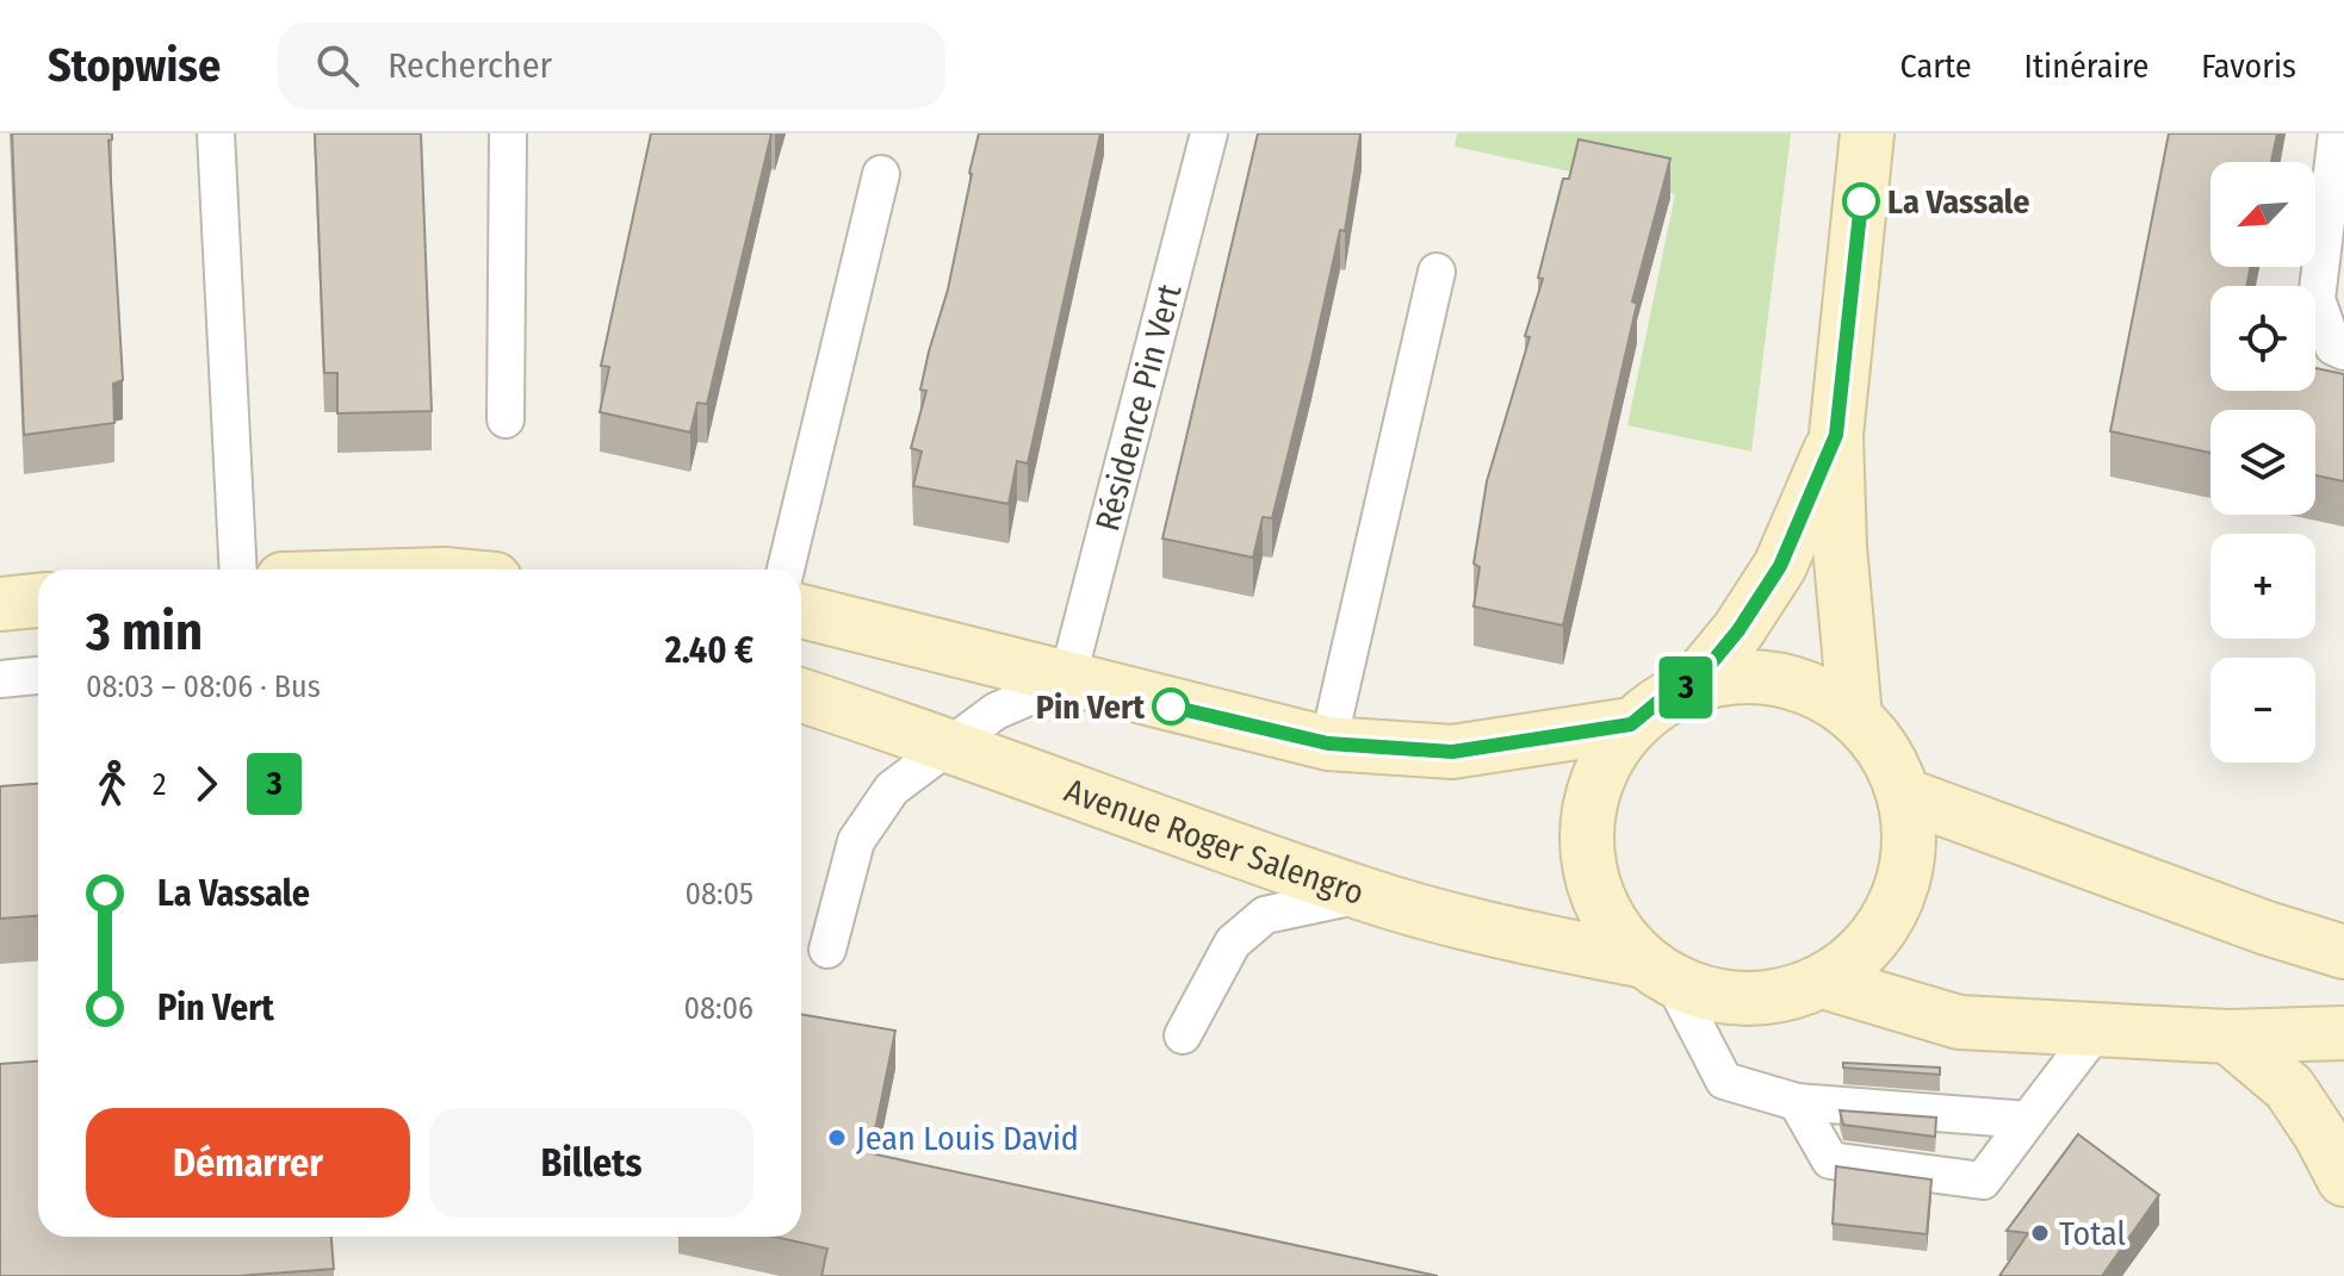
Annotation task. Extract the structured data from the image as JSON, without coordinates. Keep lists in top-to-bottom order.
{
  "streets": {
    "main road": ["Avenue Roger Salengro"],
    "lane": ["Résidence Pin Vert"]
  },
  "places": [
    "La Vassale",
    "Pin Vert",
    "Jean Louis David",
    "Total"
  ],
  "lines": ["bus line 3"],
  "north": "bottom left",
  "page": {
    "header": "Stopwise",
    "search": "Rechercher",
    "nav": ["Carte", "Itinéraire", "Favoris"],
    "on_map": "3",
    "map_buttons": ["+", "−"],
    "heading": ["3 min", "08:03 – 08:06 · Bus", "2.40 €"],
    "legs": ["2", "3"],
    "list": [
      {
        "name": "La Vassale",
        "value": "08:05"
      },
      {
        "name": "Pin Vert",
        "value": "08:06"
      }
    ],
    "buttons": ["Démarrer", "Billets"]
  }
}
